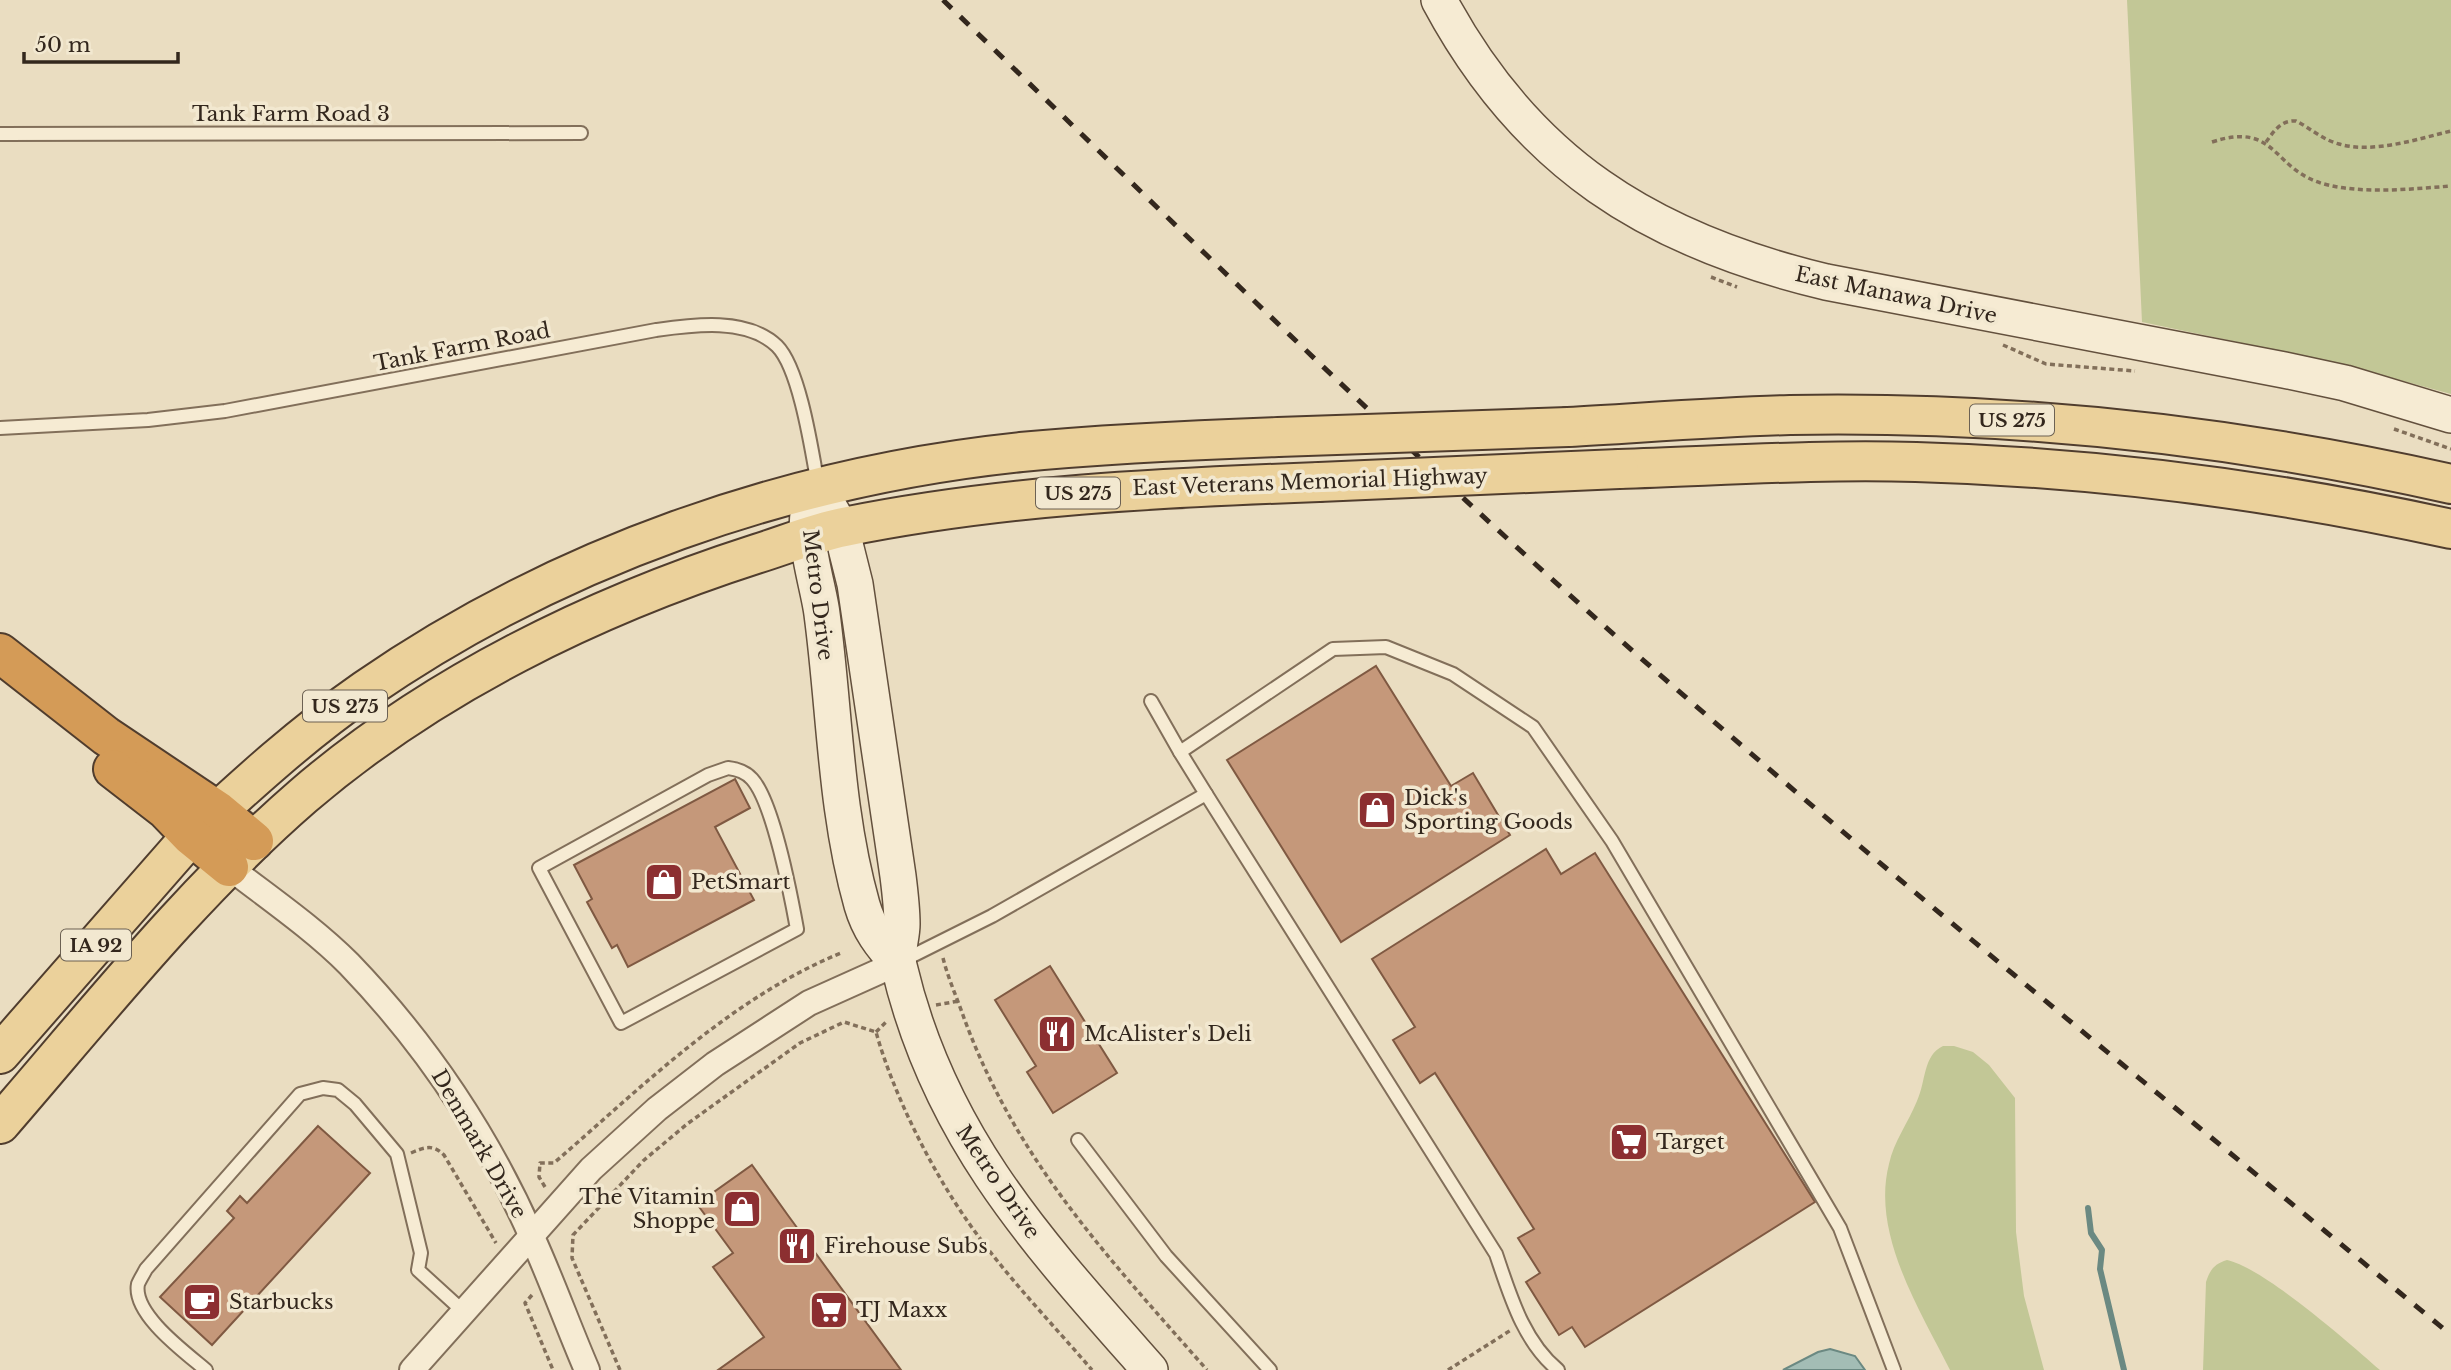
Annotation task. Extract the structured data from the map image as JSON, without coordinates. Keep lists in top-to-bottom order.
{
  "streets": {
    "main road": ["US 275", "East Veterans Memorial Highway", "IA 92"],
    "street": ["East Manawa Drive", "Metro Drive", "Denmark Drive"],
    "lane": ["Tank Farm Road 3", "Tank Farm Road"]
  },
  "crossings": [
    ["Tank Farm Road", "US 275"],
    ["Tank Farm Road", "Metro Drive"],
    ["US 275", "Metro Drive"],
    ["US 275", "IA 92"],
    ["East Veterans Memorial Highway", "Metro Drive"],
    ["East Veterans Memorial Highway", "Denmark Drive"]
  ],
  "places": {
    "shop": ["Dick's Sporting Goods", "PetSmart", "The Vitamin Shoppe"],
    "restaurant": ["McAlister's Deli", "Firehouse Subs"],
    "supermarket": ["Target", "TJ Maxx"],
    "cafe": ["Starbucks"]
  },
  "scale_bar": "50 m"
}
